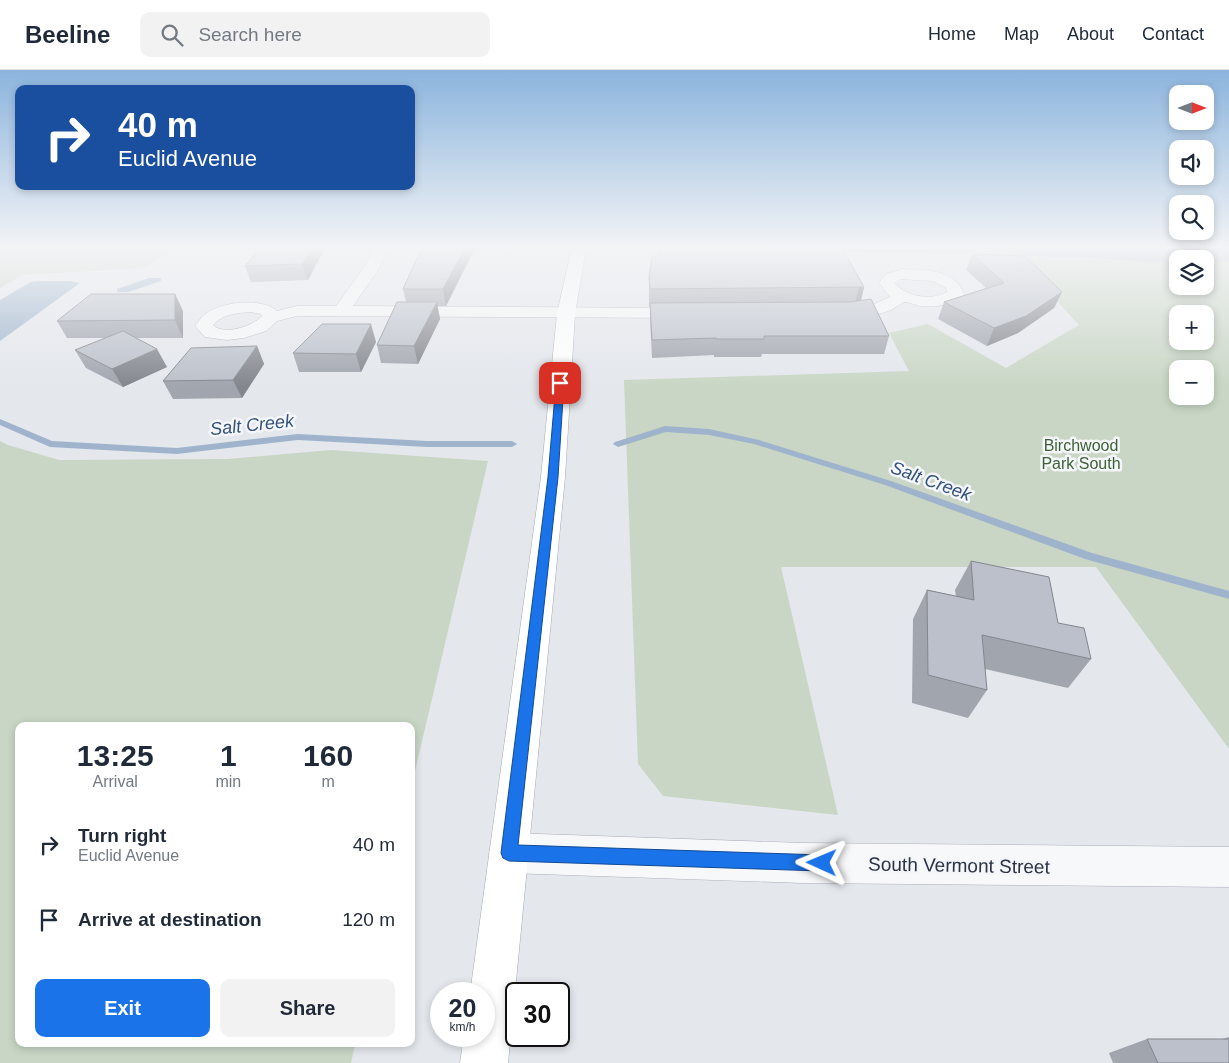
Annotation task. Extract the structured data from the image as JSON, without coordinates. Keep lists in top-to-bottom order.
{
  "streets": {
    "street": ["South Vermont Street"]
  },
  "water": ["Salt Creek"],
  "parks": ["Birchwood Park South"],
  "north": "right",
  "page": {
    "header": "Beeline",
    "search": "Search here",
    "nav": [
      "Home",
      "Map",
      "About",
      "Contact"
    ],
    "map_buttons": ["+", "−"],
    "turn": ["40 m", "Euclid Avenue"],
    "eta": [
      "13:25",
      "Arrival",
      "1",
      "min",
      "160",
      "m"
    ],
    "list": [
      {
        "name": "Turn right",
        "note": "Euclid Avenue",
        "value": "40 m"
      },
      {
        "name": "Arrive at destination",
        "value": "120 m"
      }
    ],
    "buttons": ["Exit", "Share"],
    "speed": "20 km/h",
    "limit": "30"
  }
}
